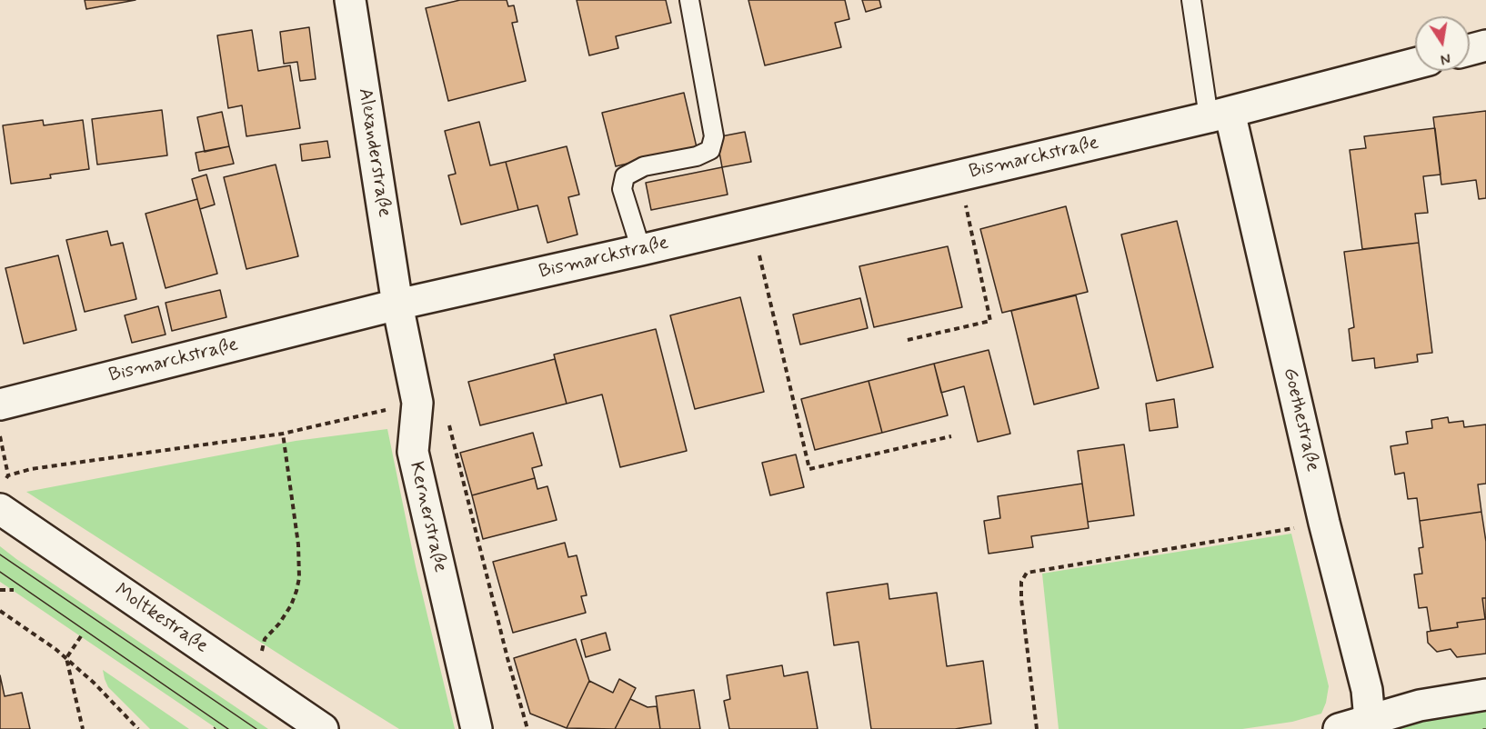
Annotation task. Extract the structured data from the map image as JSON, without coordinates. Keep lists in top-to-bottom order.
{
  "streets": {
    "street": [
      "Alexanderstraße",
      "Bismarckstraße",
      "Goethestraße",
      "Kernerstraße",
      "Moltkestraße"
    ]
  },
  "crossings": [
    ["Alexanderstraße", "Bismarckstraße"],
    ["Alexanderstraße", "Kernerstraße"],
    ["Bismarckstraße", "Goethestraße"],
    ["Bismarckstraße", "Kernerstraße"]
  ],
  "north": "bottom"
}
